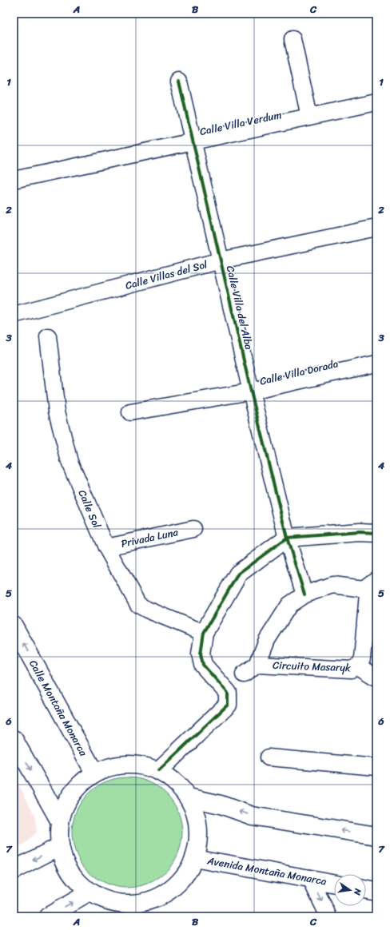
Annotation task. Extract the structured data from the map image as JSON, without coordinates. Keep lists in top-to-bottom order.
{
  "streets": {
    "main road": ["Calle Montaña Monarca", "Avenida Montaña Monarca"],
    "street": [
      "Calle Villa Verdum",
      "Calle Villas del Sol",
      "Calle Villa del Alba",
      "Calle Villa Dorada",
      "Calle Sol",
      "Privada Luna",
      "Circuito Masaryk"
    ]
  },
  "crossings": [
    ["Calle Villa Verdum", "Calle Villa del Alba"],
    ["Calle Villas del Sol", "Calle Villa del Alba"],
    ["Calle Villa del Alba", "Calle Villa Dorada"],
    ["Calle Sol", "Privada Luna"]
  ],
  "north": "right",
  "grid": {
    "columns": ["A", "B", "C"],
    "rows": [
      "1",
      "2",
      "3",
      "4",
      "5",
      "6",
      "7"
    ]
  }
}
